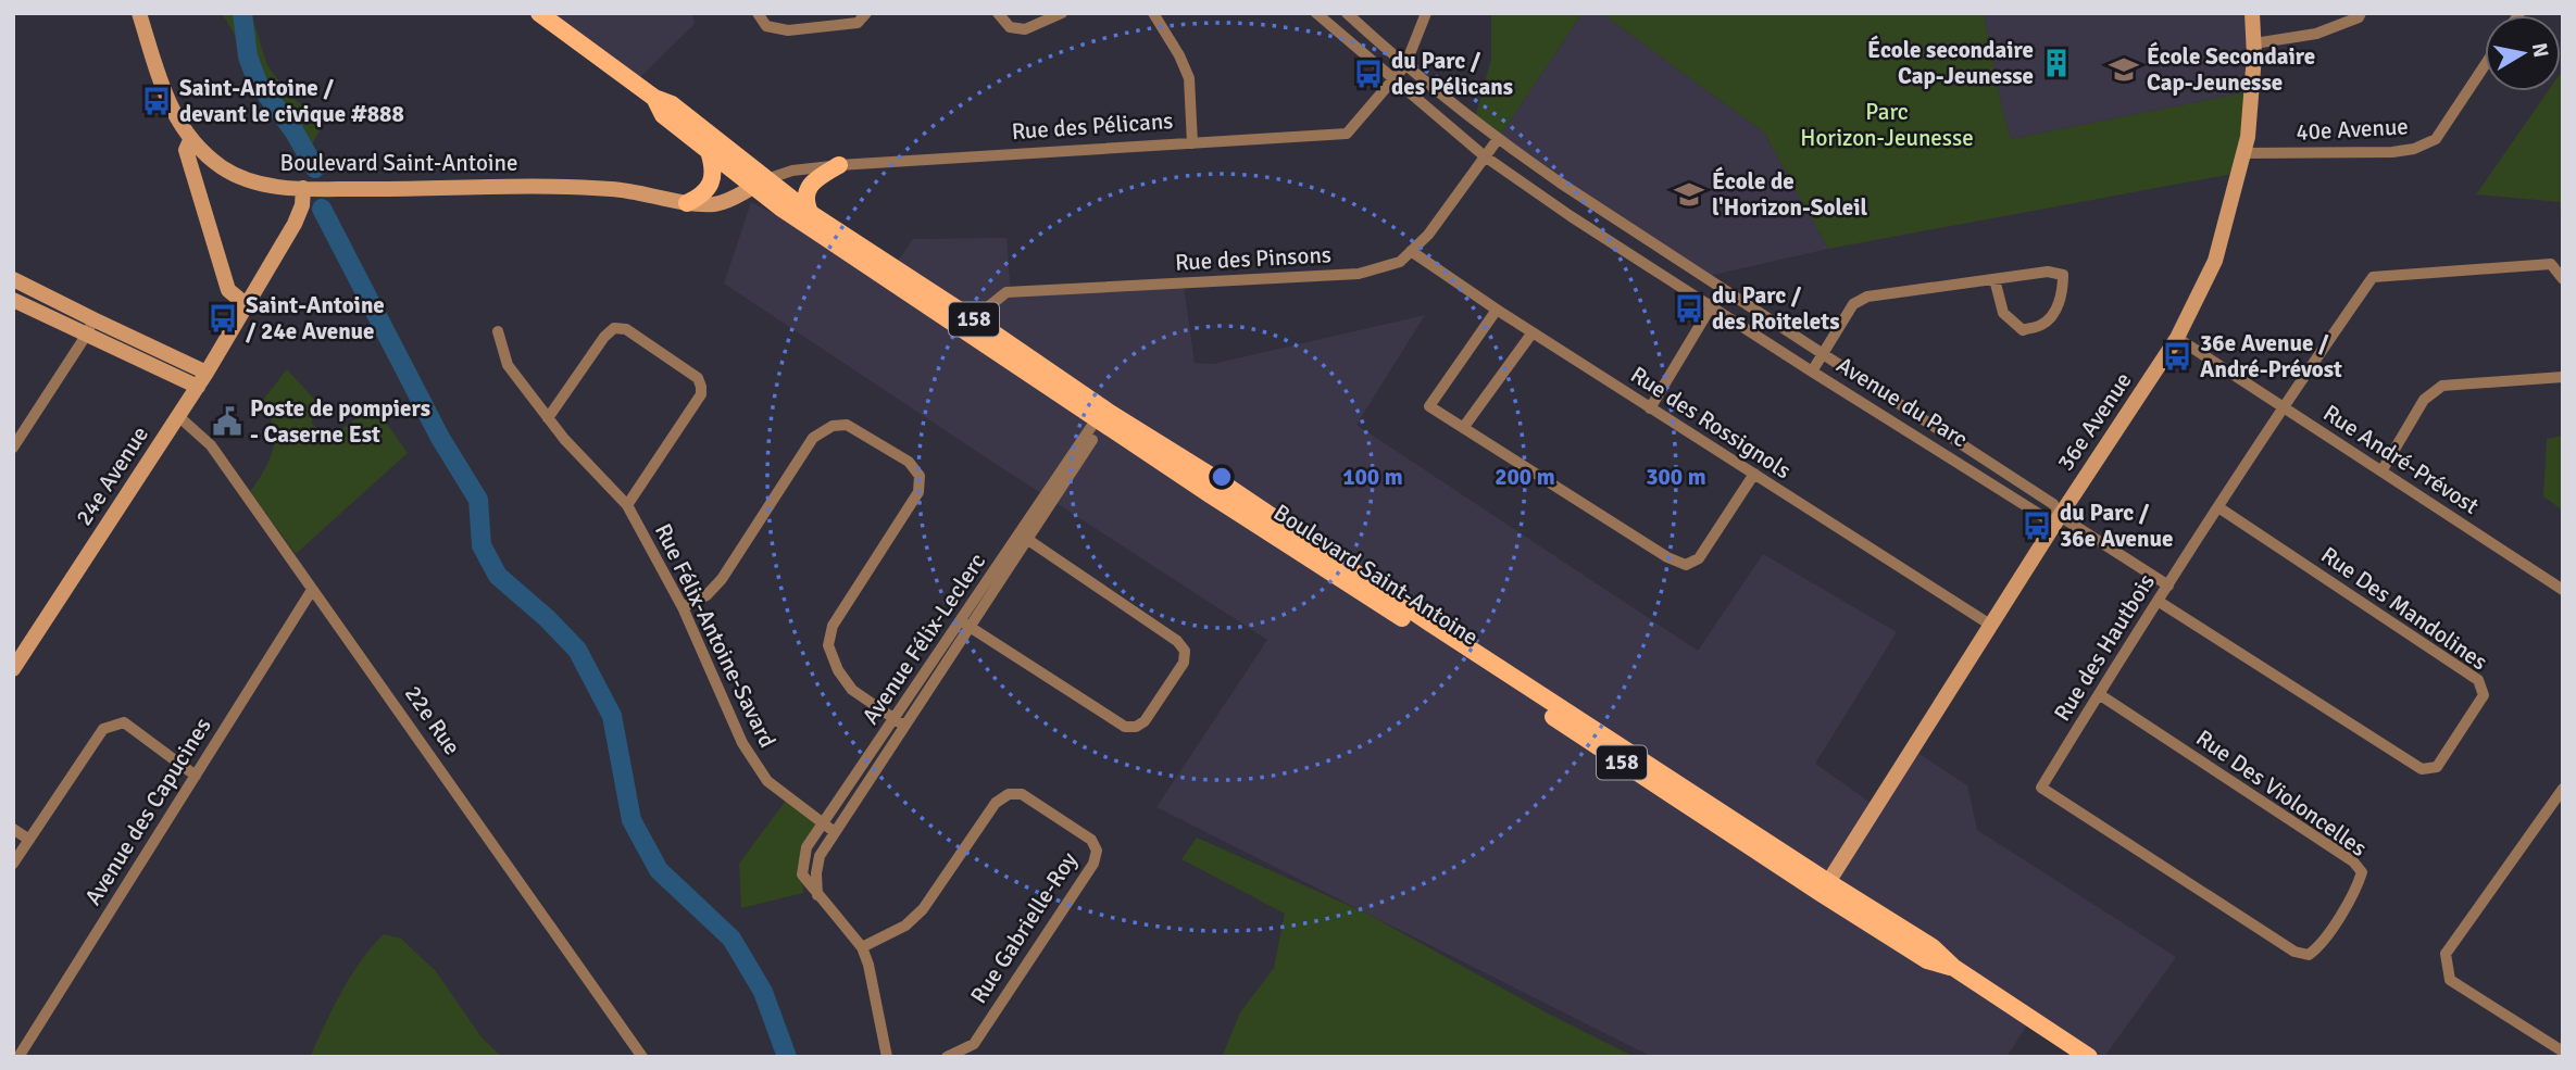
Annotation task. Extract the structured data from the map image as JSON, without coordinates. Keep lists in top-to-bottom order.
{
  "streets": {
    "main road": ["Boulevard Saint-Antoine", "158"],
    "street": [
      "Rue des Pélicans",
      "40e Avenue",
      "Rue des Pinsons",
      "Avenue du Parc",
      "36e Avenue",
      "Rue des Rossignols",
      "Rue André-Prévost",
      "24e Avenue",
      "Rue Des Mandolines",
      "Rue Félix-Antoine-Savard",
      "Avenue Félix-Leclerc",
      "Rue des Hautbois",
      "22e Rue",
      "Rue Des Violoncelles",
      "Avenue des Capucines",
      "Rue Gabrielle-Roy"
    ]
  },
  "crossings": [
    ["Rue des Pélicans", "Boulevard Saint-Antoine"],
    ["Rue des Pélicans", "158"],
    ["Rue des Pélicans", "Avenue du Parc"],
    ["40e Avenue", "36e Avenue"],
    ["Boulevard Saint-Antoine", "Rue des Pinsons"],
    ["Boulevard Saint-Antoine", "158"],
    ["Boulevard Saint-Antoine", "36e Avenue"],
    ["Boulevard Saint-Antoine", "24e Avenue"],
    ["Boulevard Saint-Antoine", "Avenue Félix-Leclerc"],
    ["Rue des Pinsons", "Avenue du Parc"],
    ["Rue des Pinsons", "Rue des Rossignols"],
    ["Avenue du Parc", "36e Avenue"],
    ["Avenue du Parc", "Rue des Hautbois"],
    ["36e Avenue", "Rue des Rossignols"],
    ["36e Avenue", "Rue André-Prévost"],
    ["Rue André-Prévost", "Rue des Hautbois"],
    ["24e Avenue", "22e Rue"],
    ["Rue Des Mandolines", "Rue des Hautbois"],
    ["Rue Félix-Antoine-Savard", "Avenue Félix-Leclerc"],
    ["Avenue Félix-Leclerc", "Rue Gabrielle-Roy"],
    ["Rue des Hautbois", "Rue Des Violoncelles"],
    ["22e Rue", "Avenue des Capucines"]
  ],
  "parks": ["Parc Horizon-Jeunesse"],
  "places": {
    "building": ["École secondaire Cap-Jeunesse"],
    "school or university": ["École Secondaire Cap-Jeunesse", "École de l'Horizon-Soleil"],
    "bus stop": [
      "du Parc / des Pélicans",
      "Saint-Antoine / devant le civique #888",
      "du Parc / des Roitelets",
      "Saint-Antoine / 24e Avenue",
      "36e Avenue / André-Prévost",
      "du Parc / 36e Avenue"
    ],
    "public building": ["Poste de pompiers - Caserne Est"]
  },
  "north": "right",
  "rings": ["100 m", "200 m", "300 m"]
}
